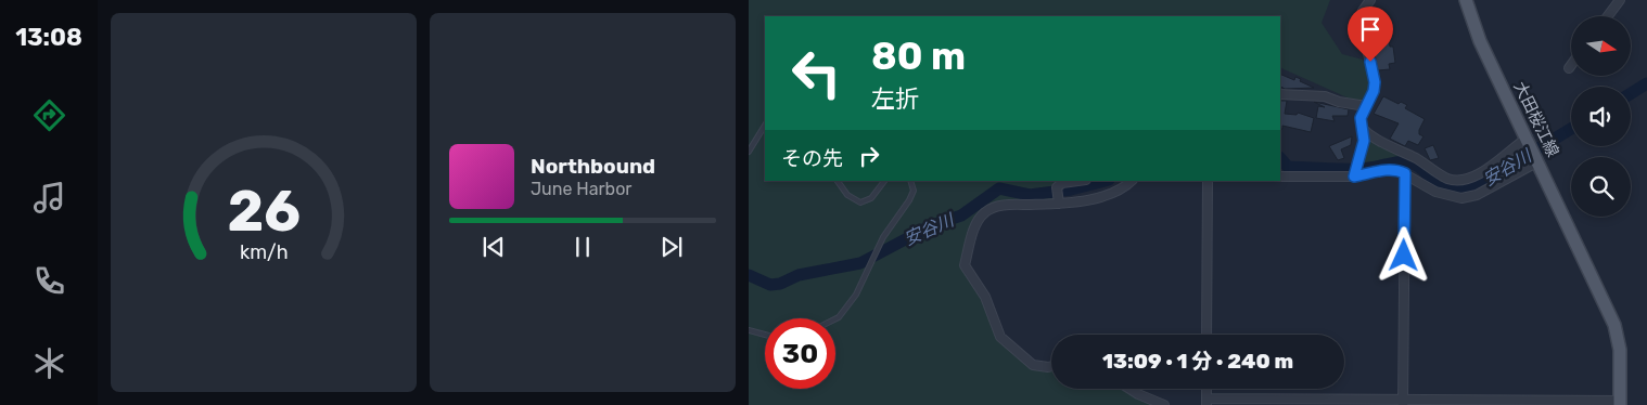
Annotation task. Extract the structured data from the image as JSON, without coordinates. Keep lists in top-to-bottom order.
{
  "streets": {
    "main road": ["大田桜江線"]
  },
  "water": ["安谷川"],
  "north": "right",
  "page": {
    "tabs": "13:08",
    "turn": ["80 m", "左折"],
    "then": "その先",
    "song": ["Northbound", "June Harbor"],
    "limit": "30",
    "trip": "13:09 · 1 分 · 240 m",
    "gauge": ["26", "km/h"]
  }
}
